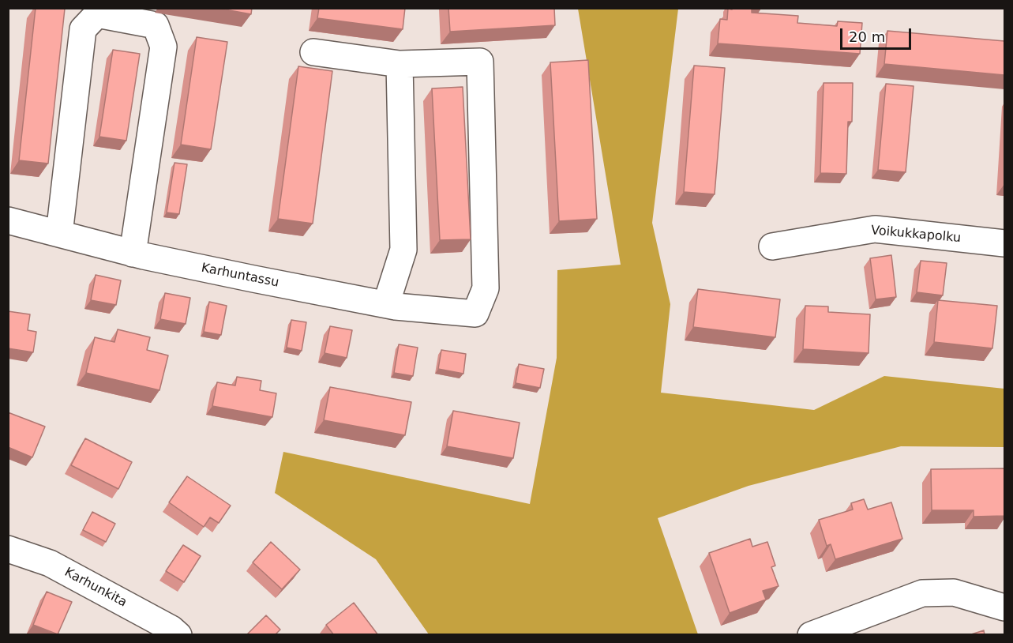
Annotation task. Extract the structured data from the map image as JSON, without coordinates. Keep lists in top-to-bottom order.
{
  "streets": {
    "street": ["Voikukkapolku", "Karhuntassu", "Karhunkita"]
  },
  "scale_bar": "20 m"
}
